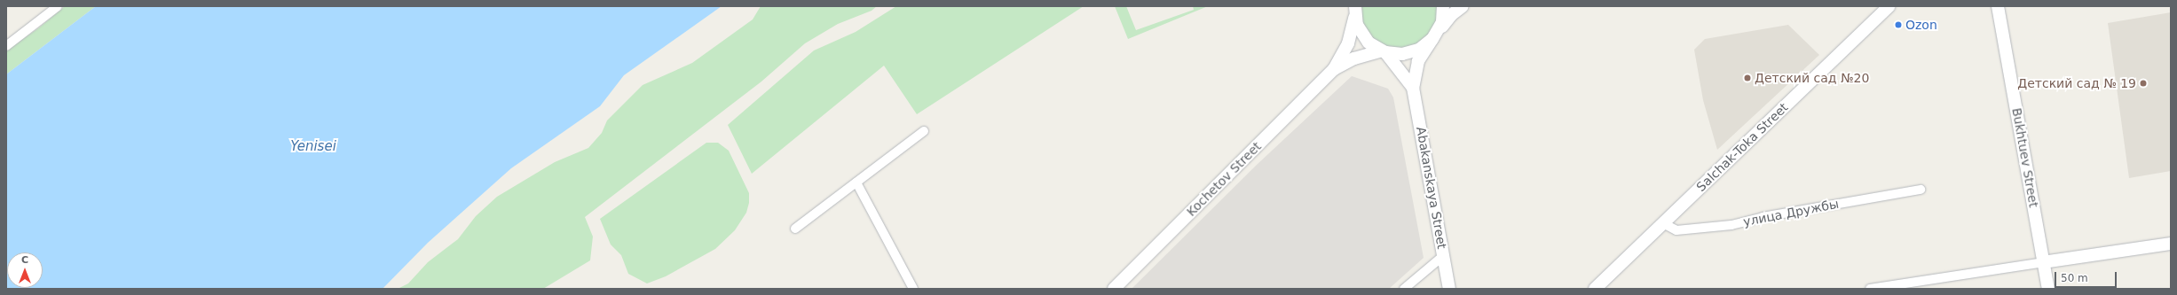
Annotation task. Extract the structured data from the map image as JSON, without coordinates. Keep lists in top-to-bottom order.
{
  "streets": {
    "street": [
      "Salchak-Toka Street",
      "Bukhtuev Street",
      "Kochetov Street",
      "Abakanskaya Street",
      "улица Дружбы"
    ]
  },
  "crossings": [
    ["Salchak-Toka Street", "улица Дружбы"],
    ["Kochetov Street", "Abakanskaya Street"]
  ],
  "water": ["Yenisei"],
  "places": ["Ozon", "Детский сад №20", "Детский сад № 19"],
  "scale_bar": "50 m",
  "north": "top"
}
